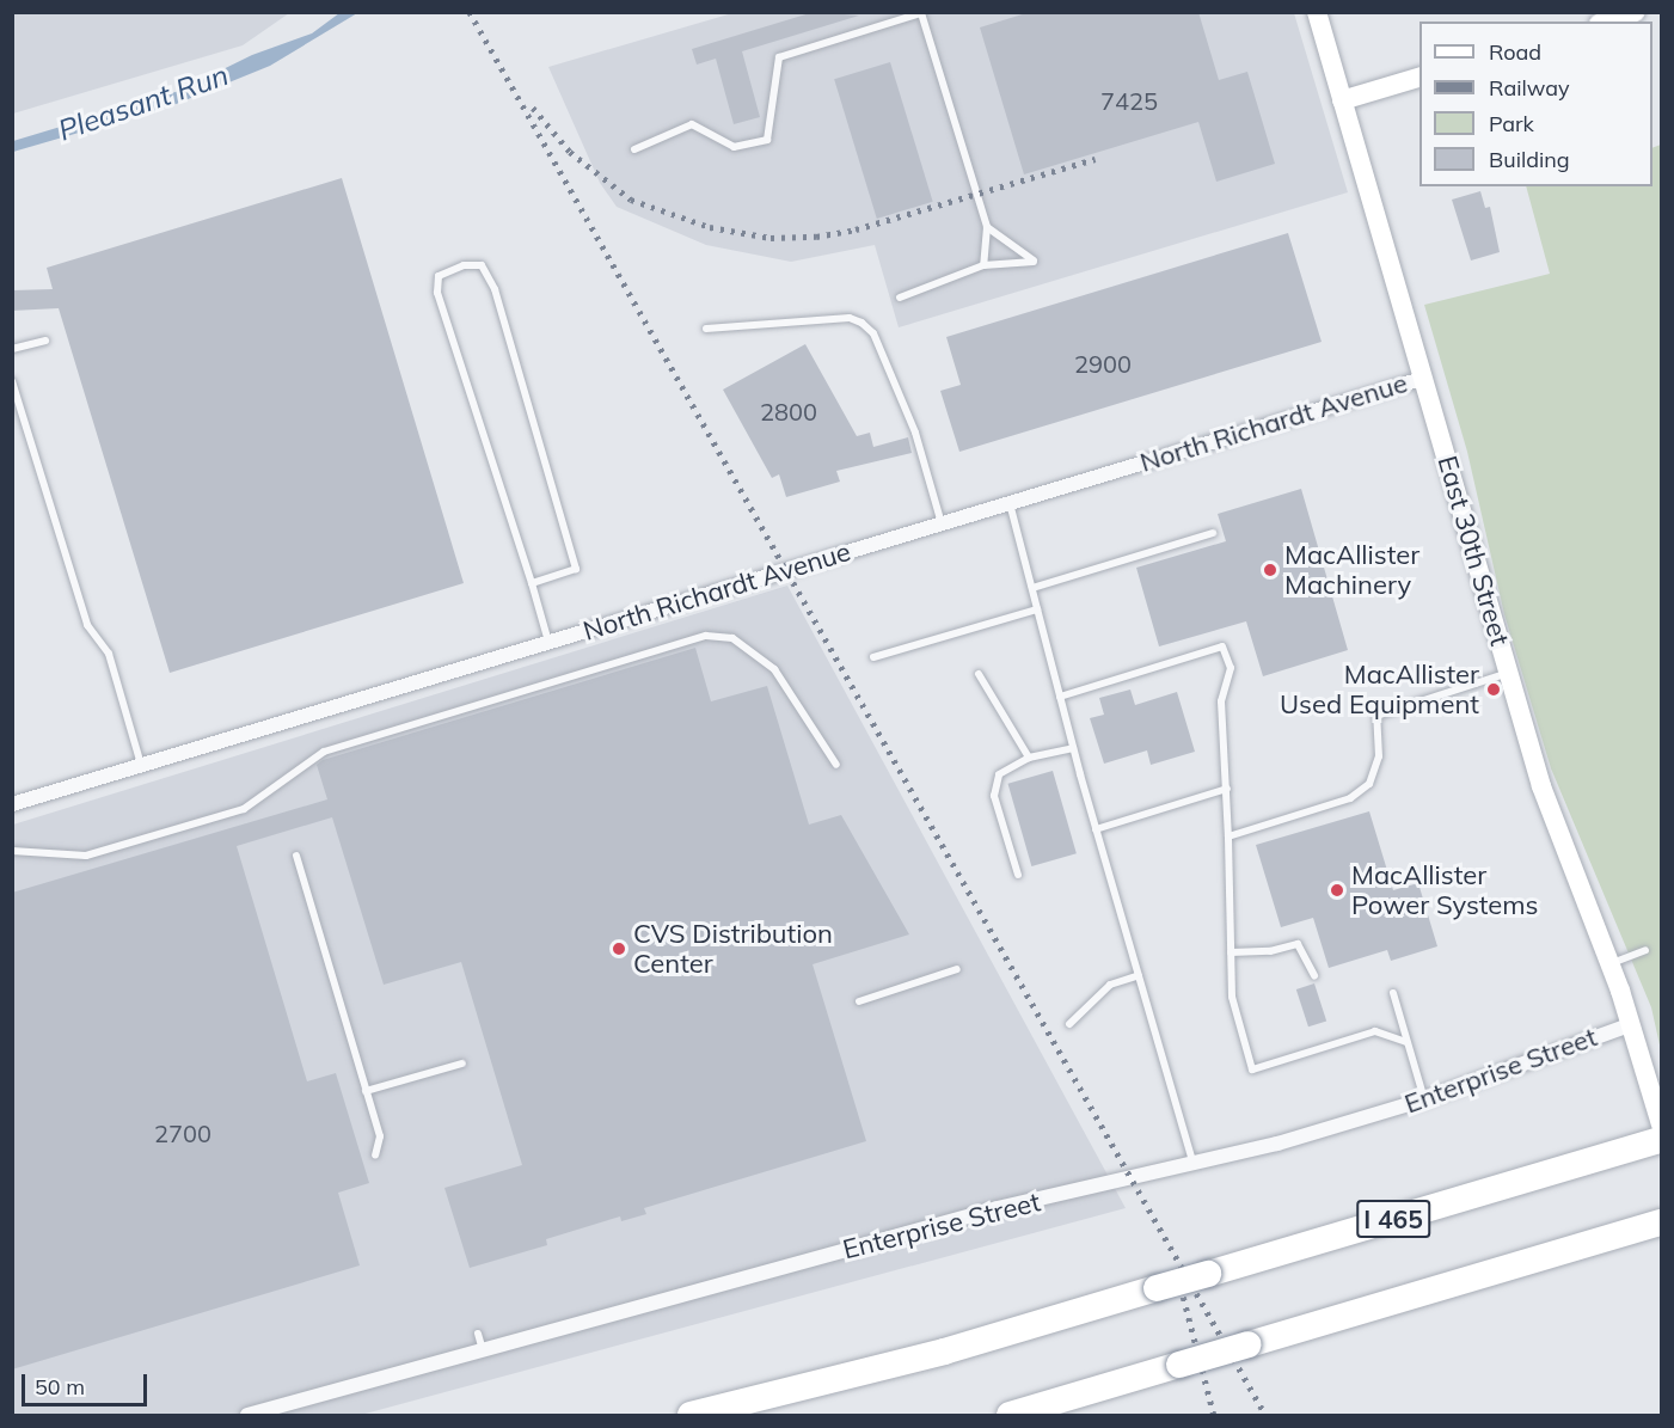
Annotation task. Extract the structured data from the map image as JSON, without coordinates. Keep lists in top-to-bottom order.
{
  "streets": {
    "highway": ["I 465"],
    "main road": ["East 30th Street"],
    "street": ["North Richardt Avenue", "Enterprise Street"]
  },
  "crossings": [
    ["North Richardt Avenue", "East 30th Street"],
    ["East 30th Street", "Enterprise Street"]
  ],
  "water": ["Pleasant Run"],
  "places": [
    "MacAllister Machinery",
    "MacAllister Used Equipment",
    "MacAllister Power Systems",
    "CVS Distribution Center"
  ],
  "house_numbers": [
    "7425",
    "2900",
    "2800",
    "2700"
  ],
  "legend": [
    "Road",
    "Railway",
    "Park",
    "Building"
  ],
  "scale_bar": "50 m"
}
